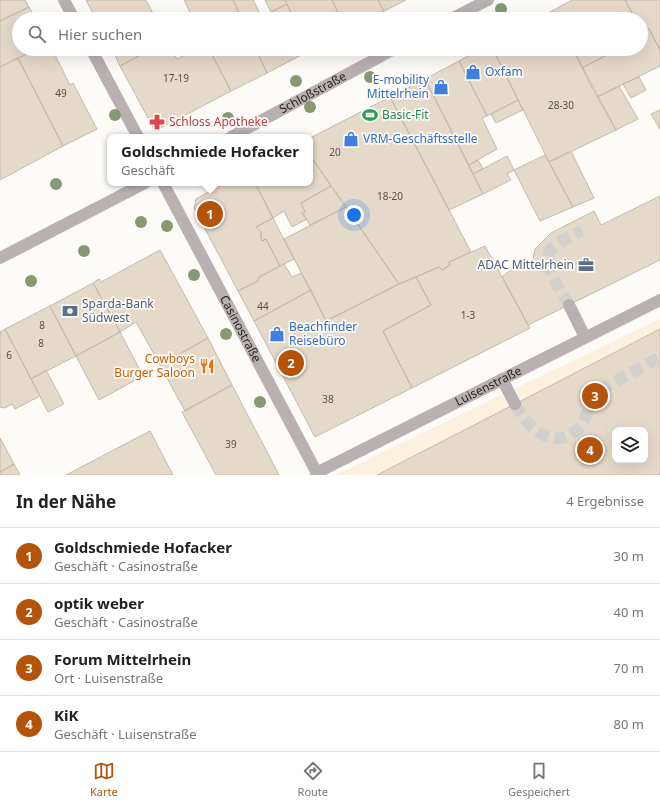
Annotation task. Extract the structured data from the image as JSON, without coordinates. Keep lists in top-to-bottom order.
{
  "streets": {
    "street": ["Schloßstraße", "Casinostraße", "Luisenstraße"]
  },
  "crossings": [
    ["Casinostraße", "Luisenstraße"]
  ],
  "places": {
    "shop": [
      "Oxfam",
      "E-mobility Mittelrhein",
      "VRM-Geschäftsstelle",
      "Beachfinder Reisebüro"
    ],
    "sports": ["Basic-Fit"],
    "pharmacy": ["Schloss Apotheke"],
    "office": ["ADAC Mittelrhein"],
    "bank": ["Sparda-Bank Südwest"],
    "restaurant": ["Cowboys Burger Saloon"]
  },
  "house_numbers": [
    "17-19",
    "49",
    "28-30",
    "20",
    "18-20",
    "44",
    "1-3",
    "8",
    "8",
    "6",
    "38",
    "39"
  ],
  "page": {
    "search": "Hier suchen",
    "popup": ["Goldschmiede Hofacker", "Geschäft"],
    "pins": [
      "1",
      "2",
      "3",
      "4"
    ],
    "heading": ["In der Nähe", "4 Ergebnisse"],
    "list": [
      {
        "mark": "1",
        "name": "Goldschmiede Hofacker",
        "note": "Geschäft · Casinostraße",
        "value": "30 m"
      },
      {
        "mark": "2",
        "name": "optik weber",
        "note": "Geschäft · Casinostraße",
        "value": "40 m"
      },
      {
        "mark": "3",
        "name": "Forum Mittelrhein",
        "note": "Ort · Luisenstraße",
        "value": "70 m"
      },
      {
        "mark": "4",
        "name": "KiK",
        "note": "Geschäft · Luisenstraße",
        "value": "80 m"
      }
    ],
    "nav": ["Karte", "Route", "Gespeichert"]
  }
}
